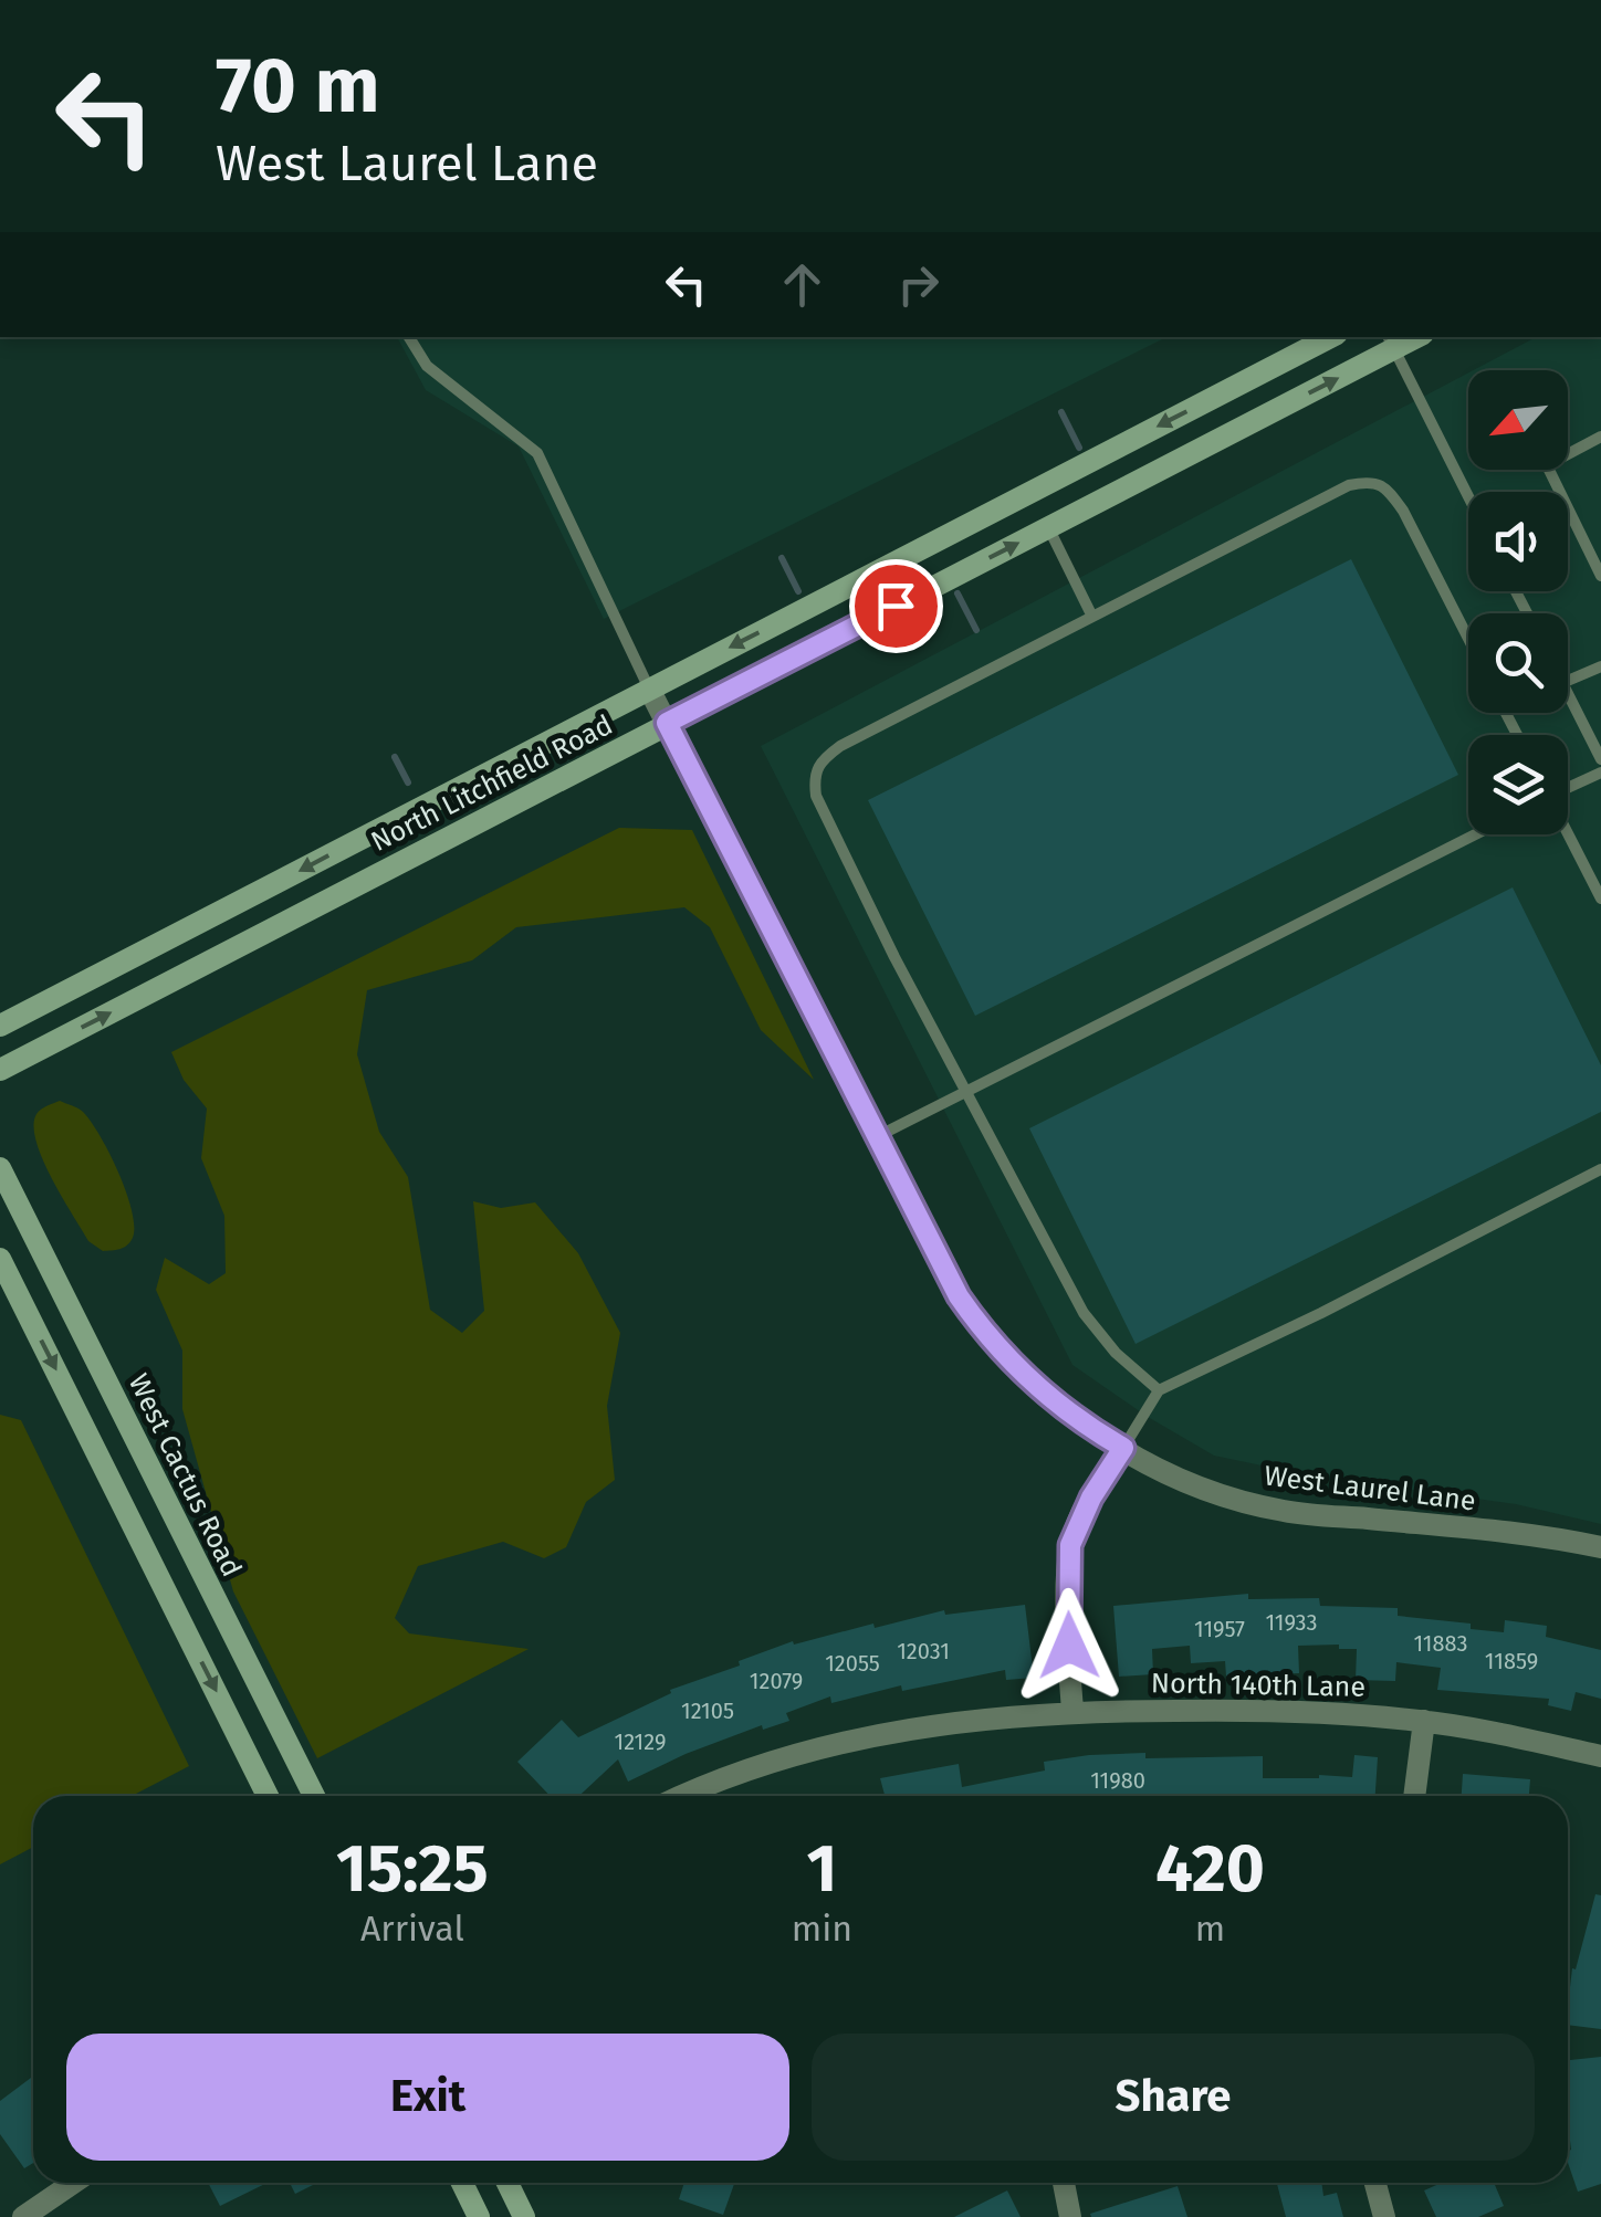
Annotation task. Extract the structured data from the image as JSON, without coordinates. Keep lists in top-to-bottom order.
{
  "streets": {
    "main road": ["North Litchfield Road", "West Cactus Road"],
    "street": ["West Laurel Lane", "North 140th Lane"]
  },
  "crossings": [
    ["North Litchfield Road", "West Laurel Lane"]
  ],
  "house_numbers": [
    "11933",
    "11957",
    "11883",
    "12031",
    "11859",
    "12055",
    "12079",
    "12105",
    "12129",
    "11980"
  ],
  "north": "bottom left",
  "page": {
    "turn": ["70 m", "West Laurel Lane"],
    "eta": [
      "15:25",
      "Arrival",
      "1",
      "min",
      "420",
      "m"
    ],
    "buttons": ["Exit", "Share"]
  }
}
